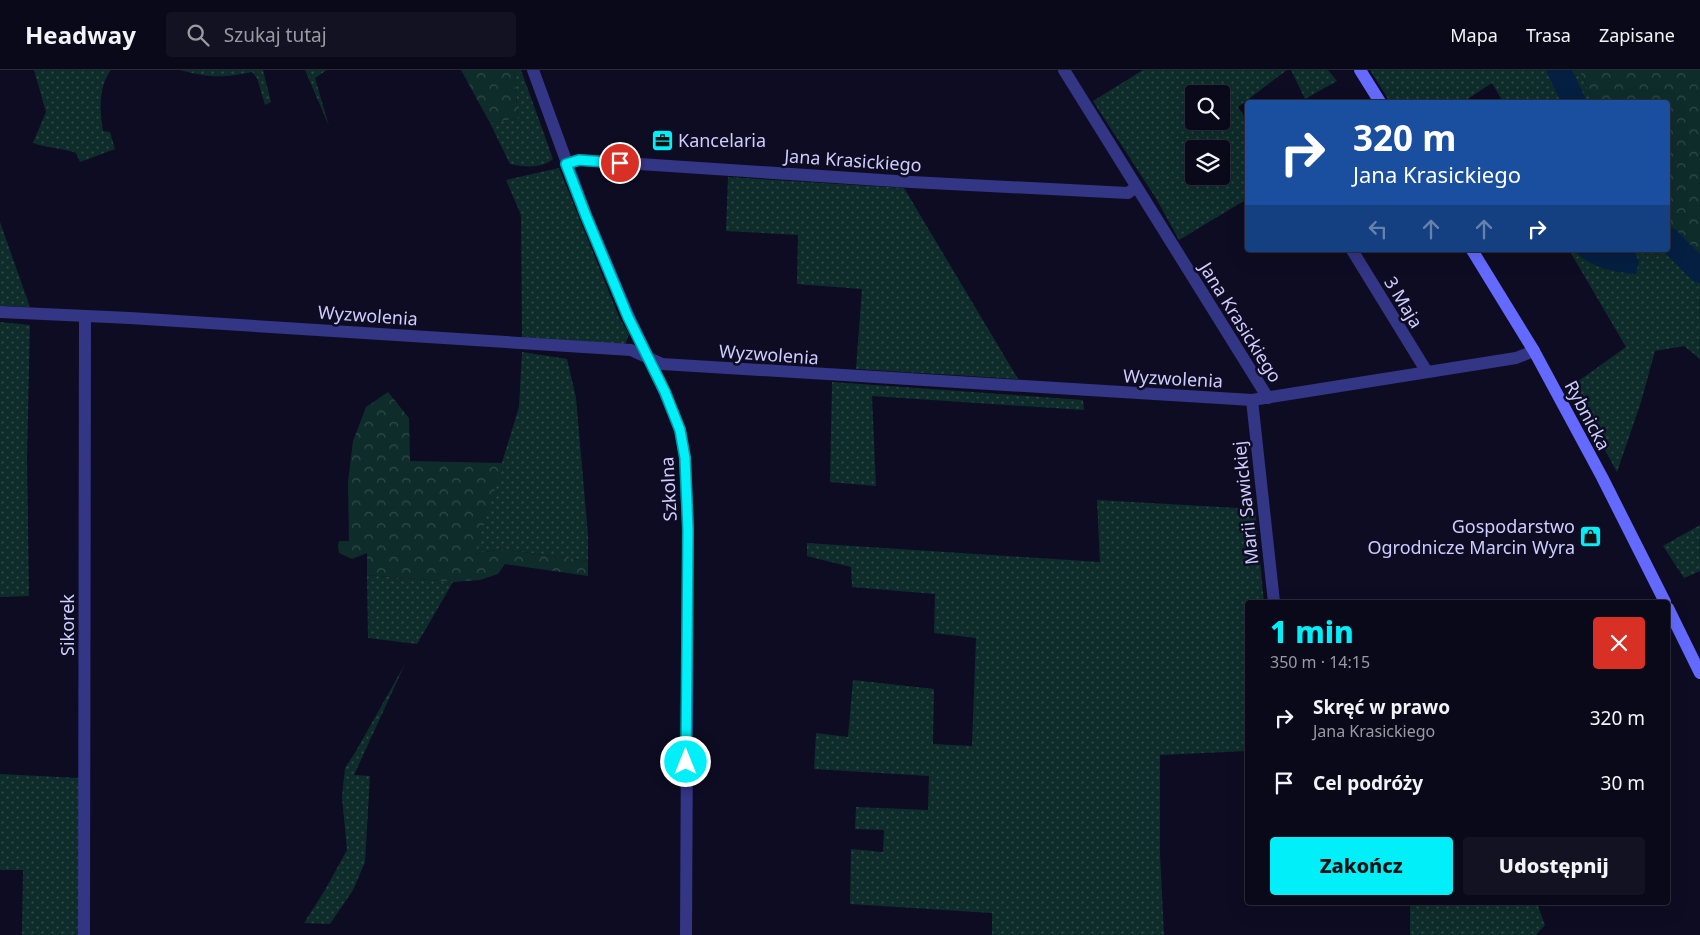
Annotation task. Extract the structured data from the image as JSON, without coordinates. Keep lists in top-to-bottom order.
{
  "streets": {
    "main road": ["Rybnicka"],
    "street": [
      "Jana Krasickiego",
      "3 Maja",
      "Wyzwolenia",
      "Szkolna",
      "Marii Sawickiej",
      "Sikorek"
    ]
  },
  "crossings": [
    ["Jana Krasickiego", "Wyzwolenia"],
    ["Jana Krasickiego", "Szkolna"],
    ["3 Maja", "Wyzwolenia"],
    ["Wyzwolenia", "Rybnicka"],
    ["Wyzwolenia", "Szkolna"],
    ["Wyzwolenia", "Marii Sawickiej"],
    ["Wyzwolenia", "Sikorek"]
  ],
  "places": {
    "office": ["Kancelaria"],
    "shop": ["Gospodarstwo Ogrodnicze Marcin Wyra"]
  },
  "page": {
    "header": "Headway",
    "search": "Szukaj tutaj",
    "nav": ["Mapa", "Trasa", "Zapisane"],
    "turn": ["320 m", "Jana Krasickiego"],
    "heading": ["1 min", "350 m · 14:15"],
    "list": [
      {
        "name": "Skręć w prawo",
        "note": "Jana Krasickiego",
        "value": "320 m"
      },
      {
        "name": "Cel podróży",
        "value": "30 m"
      }
    ],
    "buttons": ["Zakończ", "Udostępnij"]
  }
}
